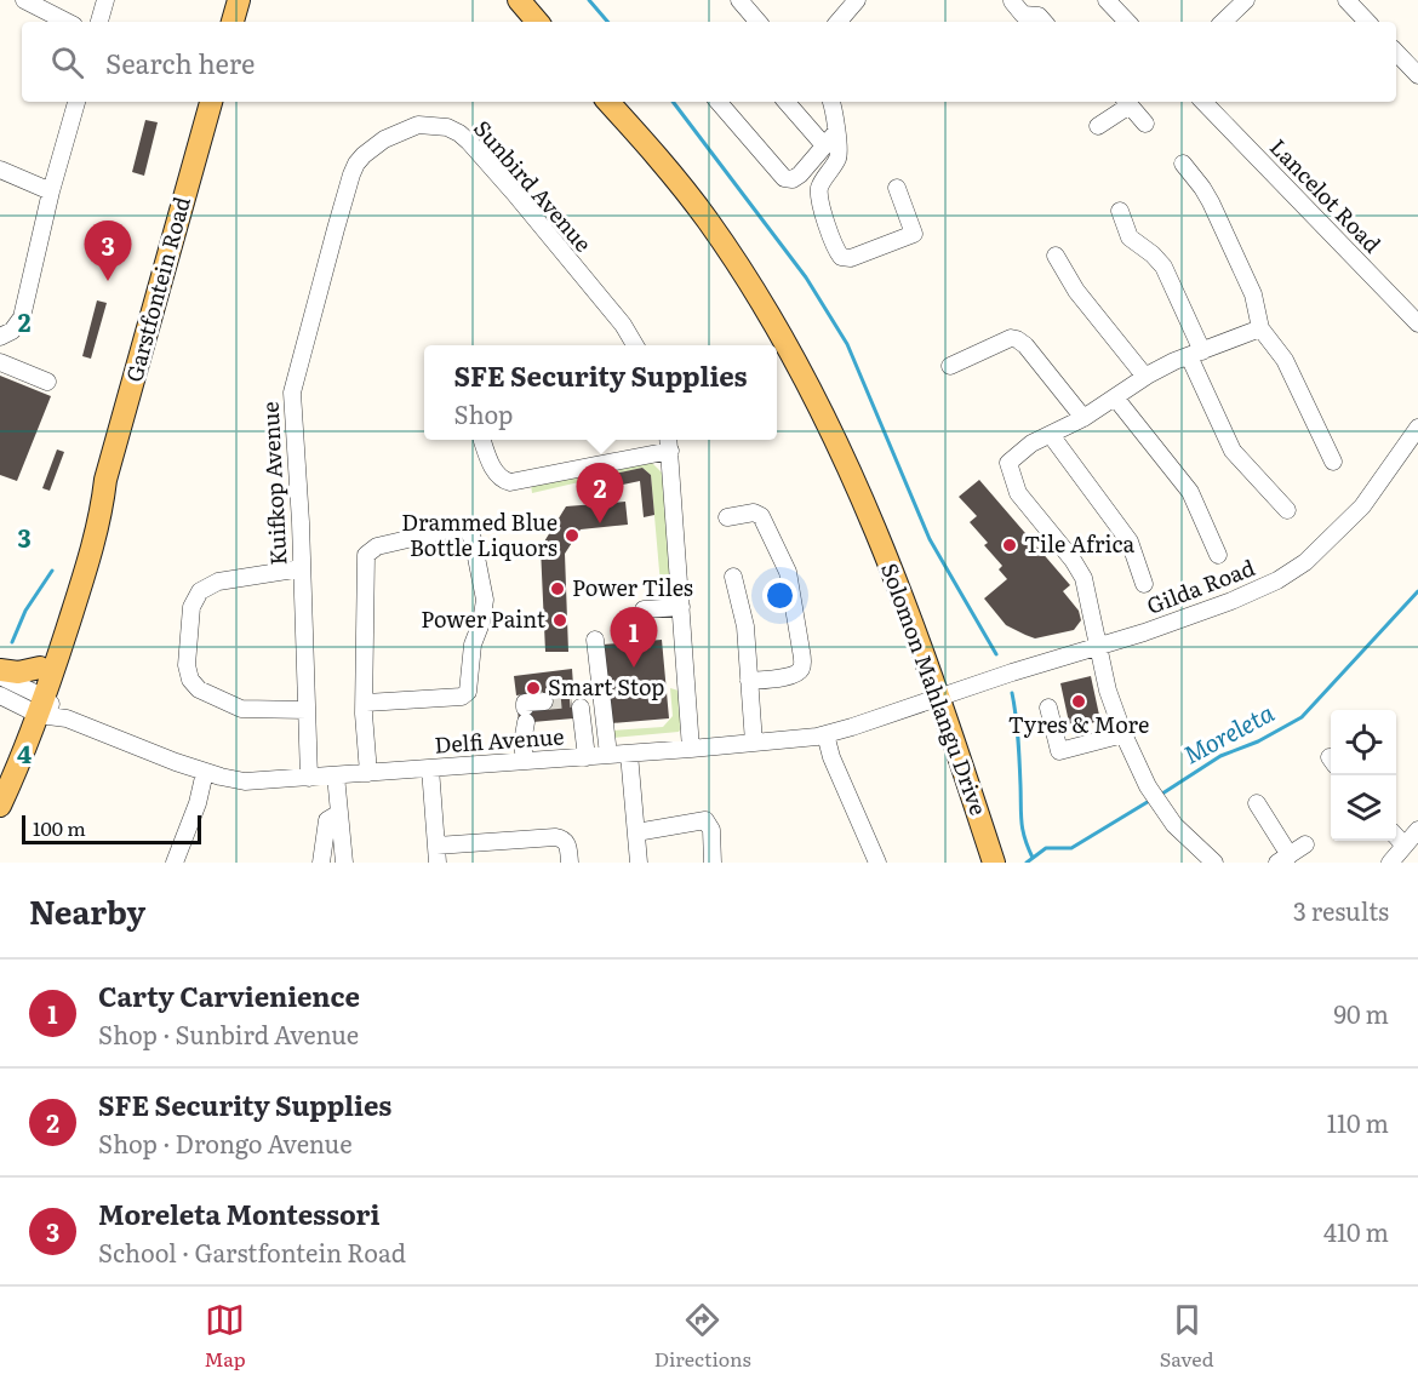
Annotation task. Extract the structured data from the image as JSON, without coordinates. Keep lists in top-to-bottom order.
{
  "streets": {
    "main road": ["Garstfontein Road", "Solomon Mahlangu Drive"],
    "street": [
      "Sunbird Avenue",
      "Lancelot Road",
      "Kuifkop Avenue",
      "Gilda Road",
      "Delfi Avenue"
    ]
  },
  "crossings": [
    ["Sunbird Avenue", "Kuifkop Avenue"],
    ["Garstfontein Road", "Delfi Avenue"],
    ["Kuifkop Avenue", "Delfi Avenue"],
    ["Gilda Road", "Solomon Mahlangu Drive"],
    ["Gilda Road", "Delfi Avenue"],
    ["Solomon Mahlangu Drive", "Delfi Avenue"]
  ],
  "water": ["Moreleta"],
  "places": [
    "Drammed Blue Bottle Liquors",
    "Tile Africa",
    "Power Tiles",
    "Power Paint",
    "Smart Stop",
    "Tyres & More"
  ],
  "scale_bar": "100 m",
  "page": {
    "search": "Search here",
    "pins": ["3", "2", "1"],
    "popup": ["SFE Security Supplies", "Shop"],
    "scale": "100 m",
    "heading": ["Nearby", "3 results"],
    "list": [
      {
        "mark": "1",
        "name": "Carty Carvienience",
        "note": "Shop · Sunbird Avenue",
        "value": "90 m"
      },
      {
        "mark": "2",
        "name": "SFE Security Supplies",
        "note": "Shop · Drongo Avenue",
        "value": "110 m"
      },
      {
        "mark": "3",
        "name": "Moreleta Montessori",
        "note": "School · Garstfontein Road",
        "value": "410 m"
      }
    ],
    "nav": ["Map", "Directions", "Saved"]
  },
  "grid": {
    "rows": ["2", "3", "4"]
  }
}
